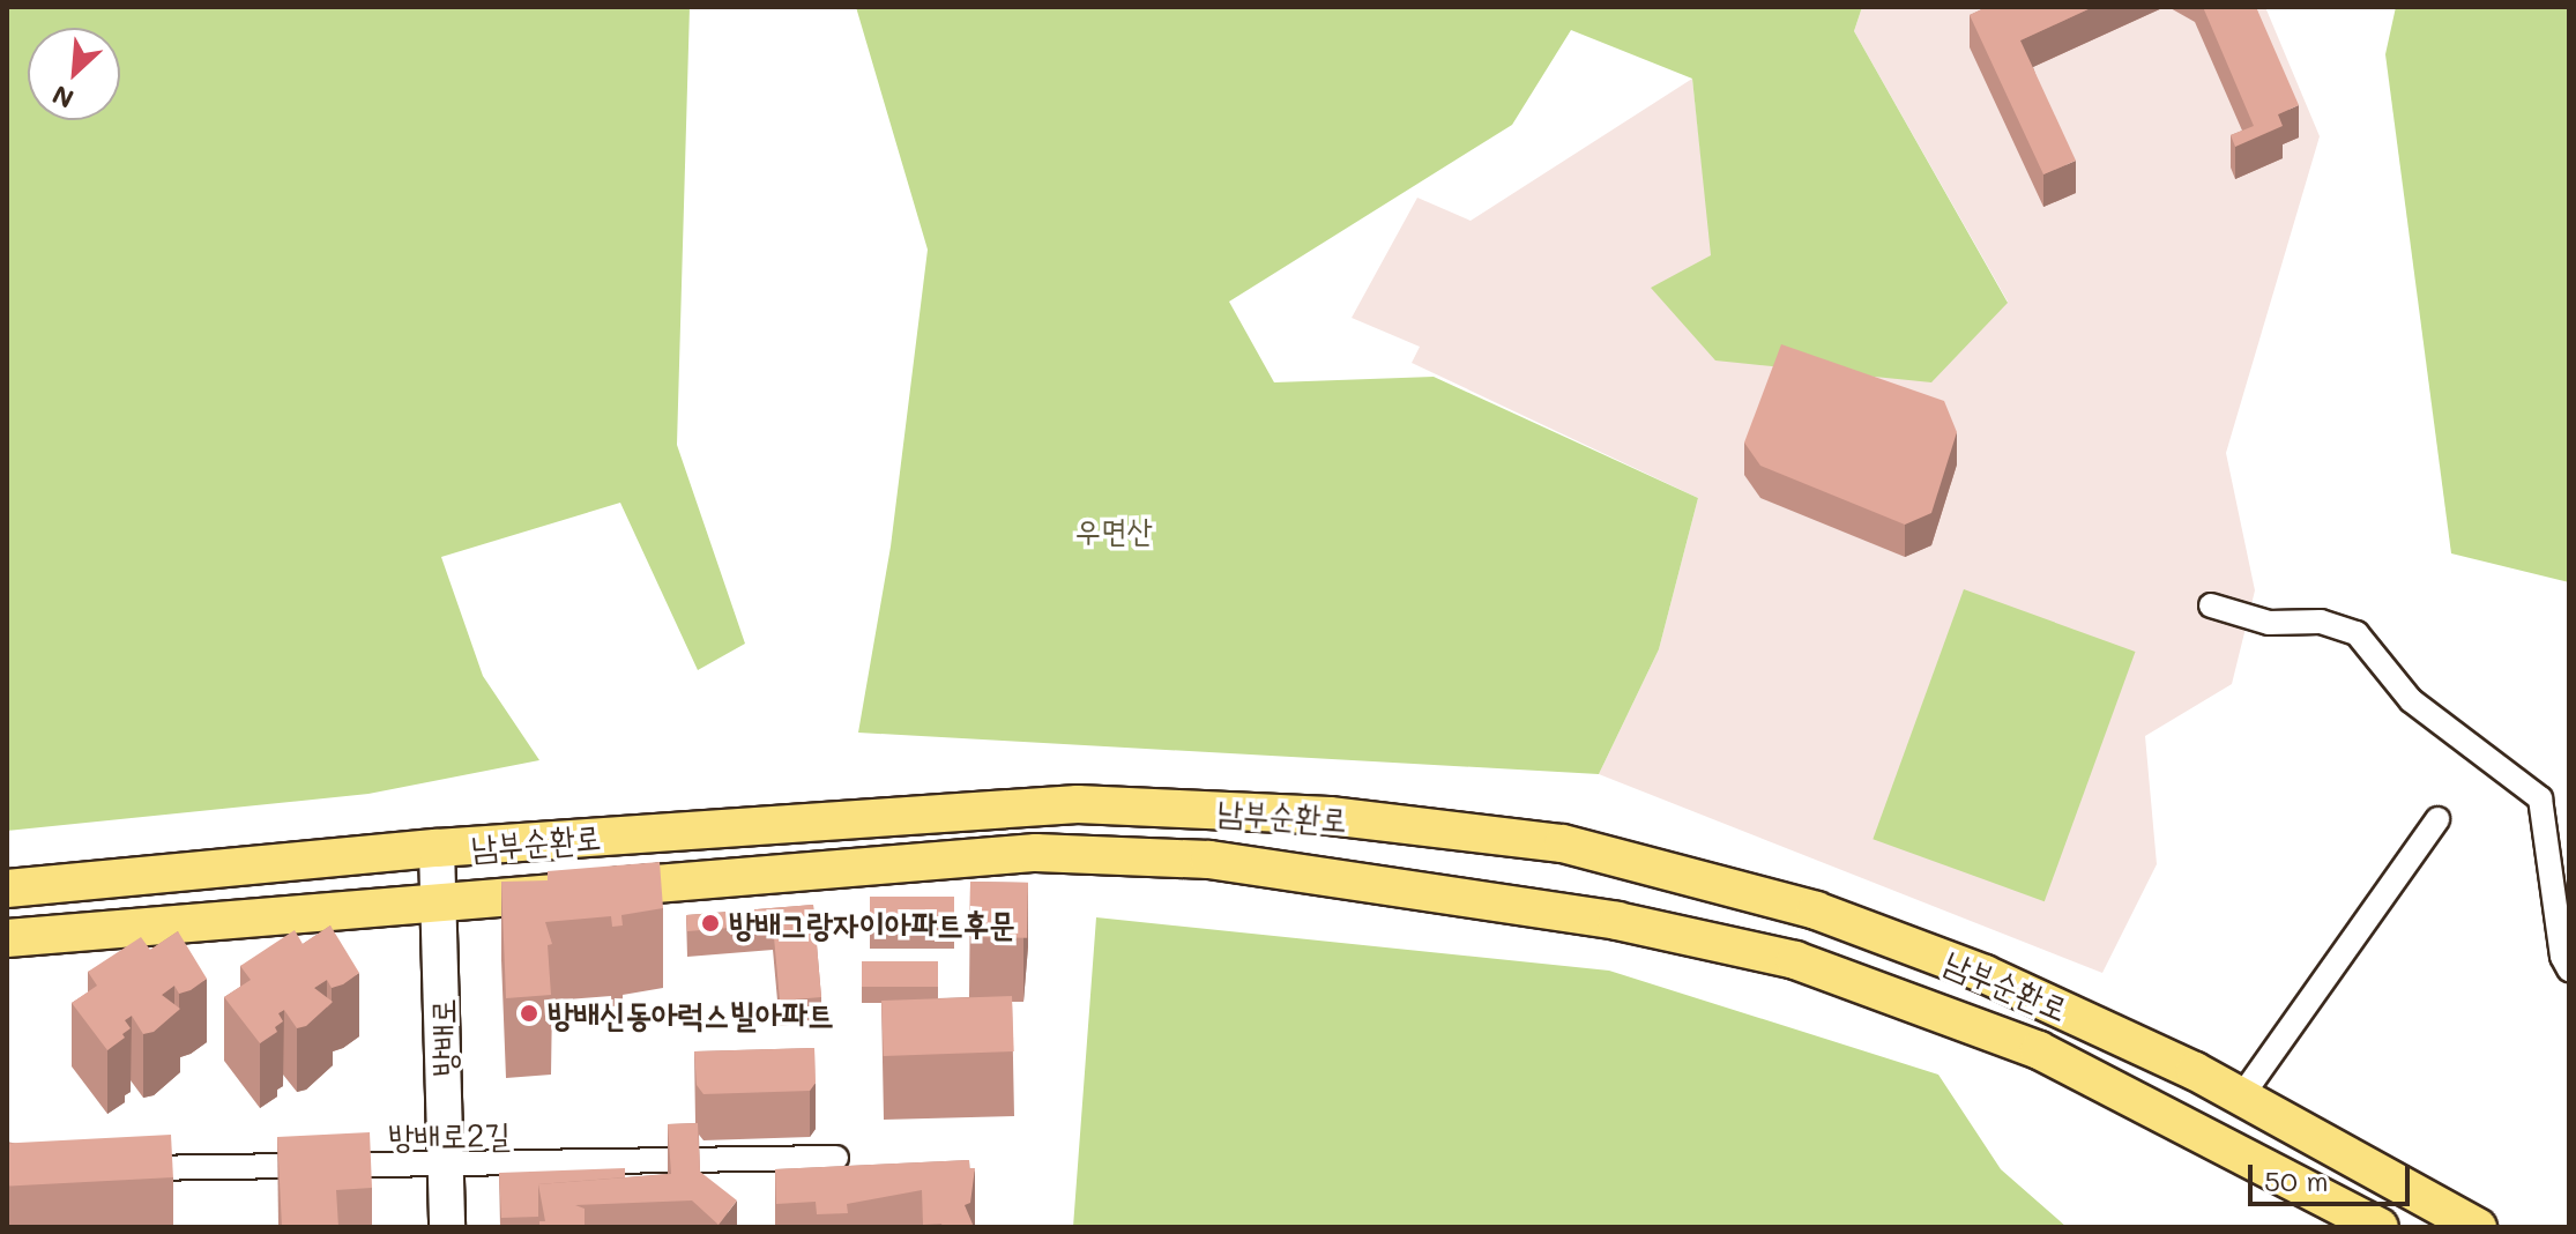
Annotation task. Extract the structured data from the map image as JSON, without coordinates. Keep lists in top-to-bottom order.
{
  "streets": {
    "main road": ["남부순환로", "방배로"],
    "street": ["방배로2길"]
  },
  "crossings": [
    ["남부순환로", "방배로"],
    ["방배로", "방배로2길"]
  ],
  "parks": ["우면산"],
  "places": ["방배그랑자이아파트후문", "방배신동아럭스빌아파트"],
  "scale_bar": "50 m",
  "north": "bottom left"
}
